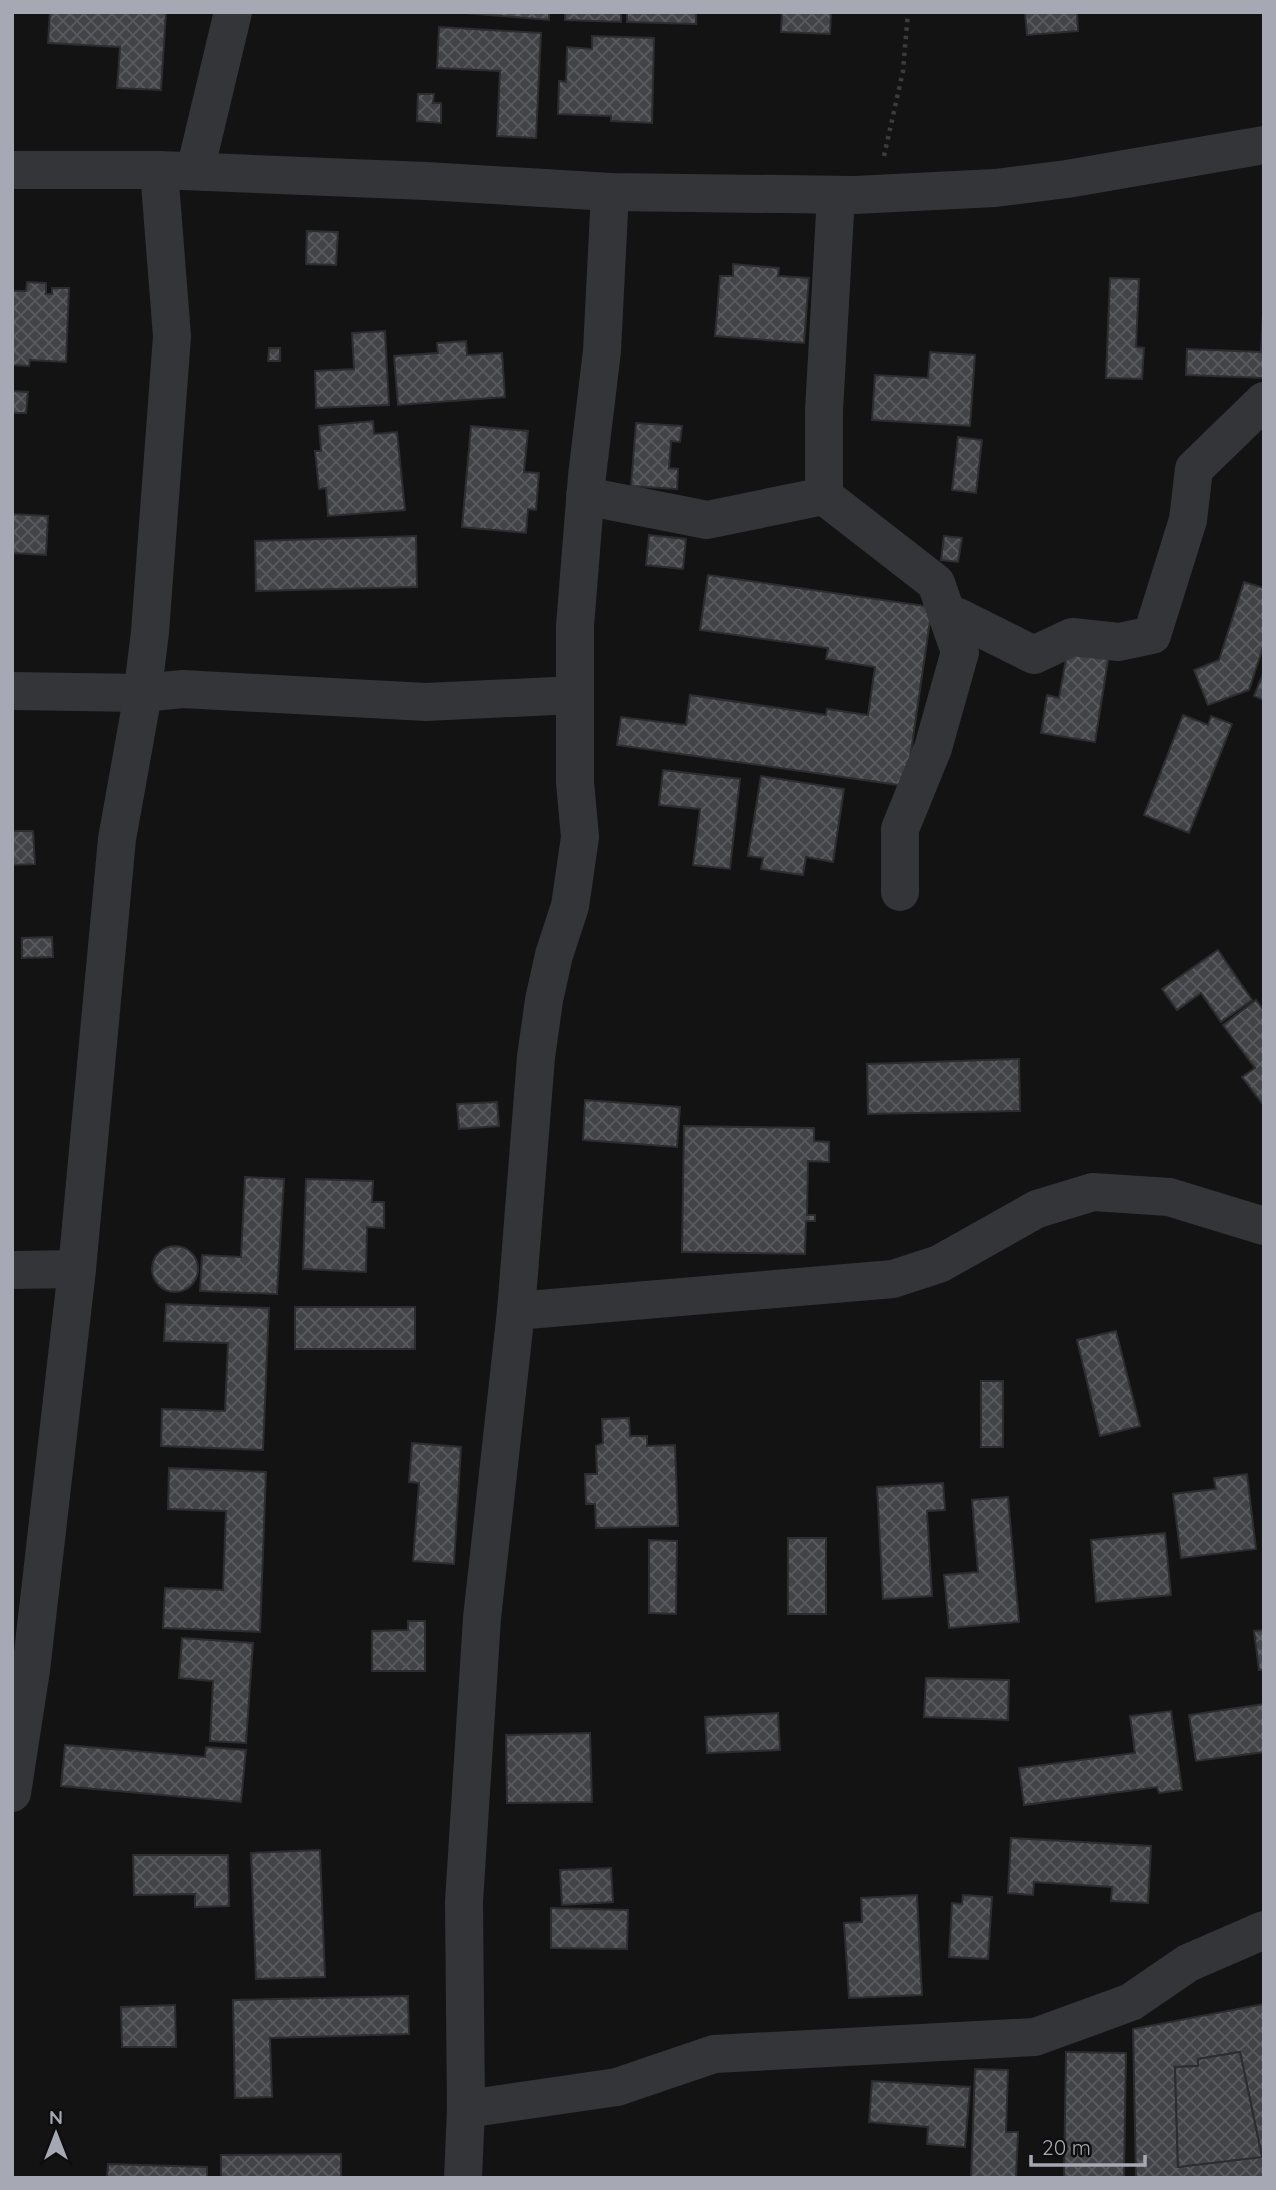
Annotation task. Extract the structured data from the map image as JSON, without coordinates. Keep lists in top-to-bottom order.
{
  "scale_bar": "20 m",
  "north": "top"
}
